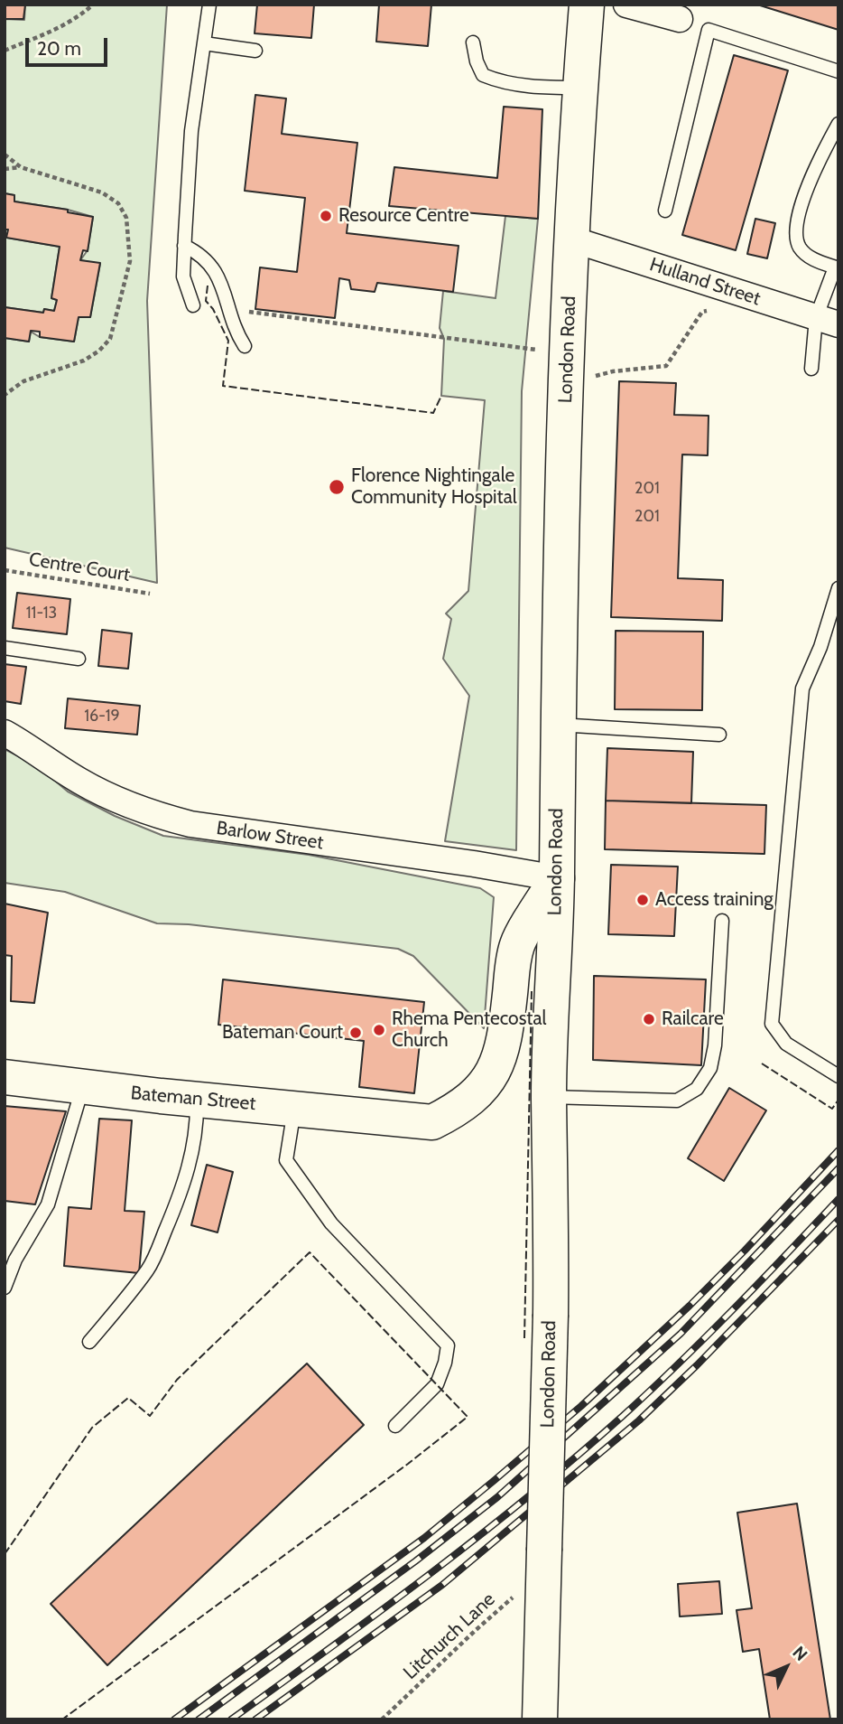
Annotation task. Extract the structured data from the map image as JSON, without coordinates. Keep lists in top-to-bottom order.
{
  "streets": {
    "main road": ["London Road", "Bateman Street"],
    "street": ["Hulland Street", "Barlow Street"],
    "path": ["Centre Court", "Litchurch Lane"]
  },
  "crossings": [
    ["Hulland Street", "London Road"],
    ["London Road", "Barlow Street"],
    ["London Road", "Bateman Street"],
    ["London Road", "Litchurch Lane"],
    ["Barlow Street", "Bateman Street"]
  ],
  "places": [
    "Resource Centre",
    "Florence Nightingale Community Hospital",
    "Access training",
    "Railcare",
    "Rhema Pentecostal Church",
    "Bateman Court"
  ],
  "house_numbers": [
    "201",
    "201",
    "11-13",
    "16-19"
  ],
  "scale_bar": "20 m",
  "north": "top right"
}
